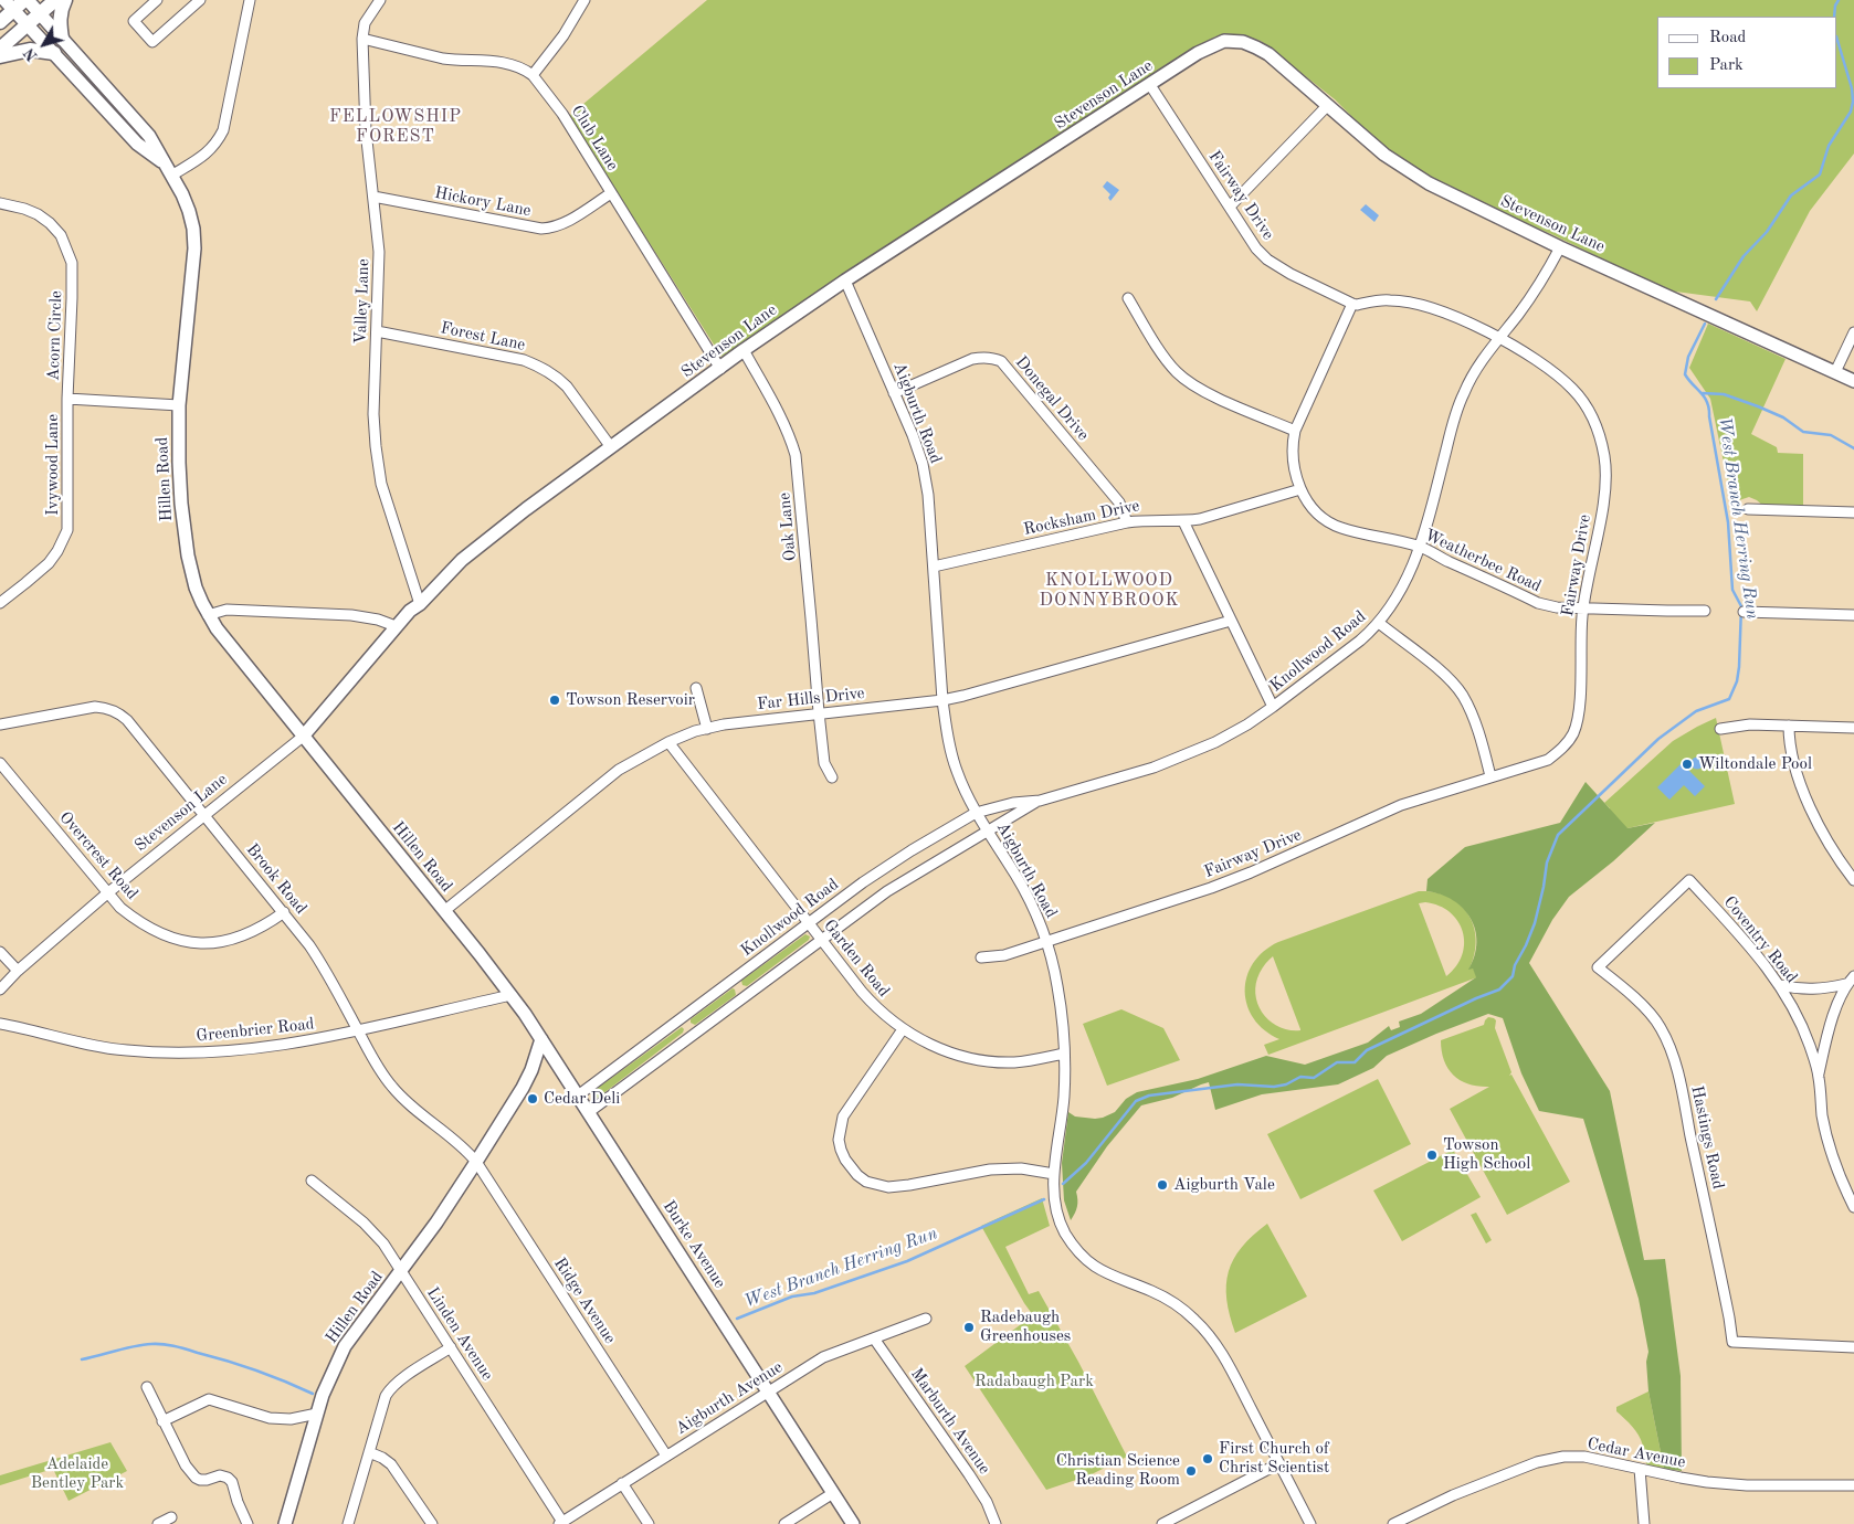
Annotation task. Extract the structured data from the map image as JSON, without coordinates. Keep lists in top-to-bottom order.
{
  "streets": {
    "street": [
      "Stevenson Lane",
      "Club Lane",
      "Fairway Drive",
      "Hickory Lane",
      "Valley Lane",
      "Acorn Circle",
      "Forest Lane",
      "Donegal Drive",
      "Aigburth Road",
      "Ivywood Lane",
      "Hillen Road",
      "Rocksham Drive",
      "Oak Lane",
      "Weatherbee Road",
      "Knollwood Road",
      "Far Hills Drive",
      "Overcrest Road",
      "Brook Road",
      "Coventry Road",
      "Garden Road",
      "Greenbrier Road",
      "Hastings Road",
      "Burke Avenue",
      "Ridge Avenue",
      "Linden Avenue",
      "Aigburth Avenue",
      "Marburth Avenue",
      "Cedar Avenue"
    ]
  },
  "crossings": [
    ["Stevenson Lane", "Club Lane"],
    ["Stevenson Lane", "Fairway Drive"],
    ["Stevenson Lane", "Valley Lane"],
    ["Stevenson Lane", "Forest Lane"],
    ["Stevenson Lane", "Aigburth Road"],
    ["Stevenson Lane", "Hillen Road"],
    ["Stevenson Lane", "Oak Lane"],
    ["Stevenson Lane", "Knollwood Road"],
    ["Stevenson Lane", "Overcrest Road"],
    ["Stevenson Lane", "Brook Road"],
    ["Club Lane", "Hickory Lane"],
    ["Club Lane", "Valley Lane"],
    ["Fairway Drive", "Aigburth Road"],
    ["Fairway Drive", "Weatherbee Road"],
    ["Fairway Drive", "Knollwood Road"],
    ["Hickory Lane", "Valley Lane"],
    ["Valley Lane", "Forest Lane"],
    ["Acorn Circle", "Ivywood Lane"],
    ["Acorn Circle", "Hillen Road"],
    ["Donegal Drive", "Aigburth Road"],
    ["Donegal Drive", "Rocksham Drive"],
    ["Aigburth Road", "Rocksham Drive"],
    ["Aigburth Road", "Knollwood Road"],
    ["Aigburth Road", "Far Hills Drive"],
    ["Aigburth Road", "Garden Road"],
    ["Hillen Road", "Far Hills Drive"],
    ["Hillen Road", "Brook Road"],
    ["Hillen Road", "Greenbrier Road"],
    ["Hillen Road", "Burke Avenue"],
    ["Hillen Road", "Ridge Avenue"],
    ["Hillen Road", "Linden Avenue"],
    ["Rocksham Drive", "Weatherbee Road"],
    ["Oak Lane", "Far Hills Drive"],
    ["Weatherbee Road", "Knollwood Road"],
    ["Knollwood Road", "Garden Road"],
    ["Knollwood Road", "Burke Avenue"],
    ["Far Hills Drive", "Garden Road"],
    ["Overcrest Road", "Brook Road"],
    ["Brook Road", "Greenbrier Road"],
    ["Brook Road", "Ridge Avenue"],
    ["Coventry Road", "Hastings Road"],
    ["Burke Avenue", "Aigburth Avenue"],
    ["Ridge Avenue", "Aigburth Avenue"],
    ["Linden Avenue", "Aigburth Avenue"],
    ["Aigburth Avenue", "Marburth Avenue"]
  ],
  "districts": ["FELLOWSHIP FOREST", "KNOLLWOOD DONNYBROOK"],
  "water": ["West Branch Herring Run"],
  "parks": ["Radabaugh Park", "Adelaide Bentley Park"],
  "places": [
    "Towson Reservoir",
    "Wiltondale Pool",
    "Cedar Deli",
    "Towson High School",
    "Aigburth Vale",
    "Radebaugh Greenhouses",
    "First Church of Christ Scientist",
    "Christian Science Reading Room"
  ],
  "legend": ["Road", "Park"],
  "north": "bottom left"
}
